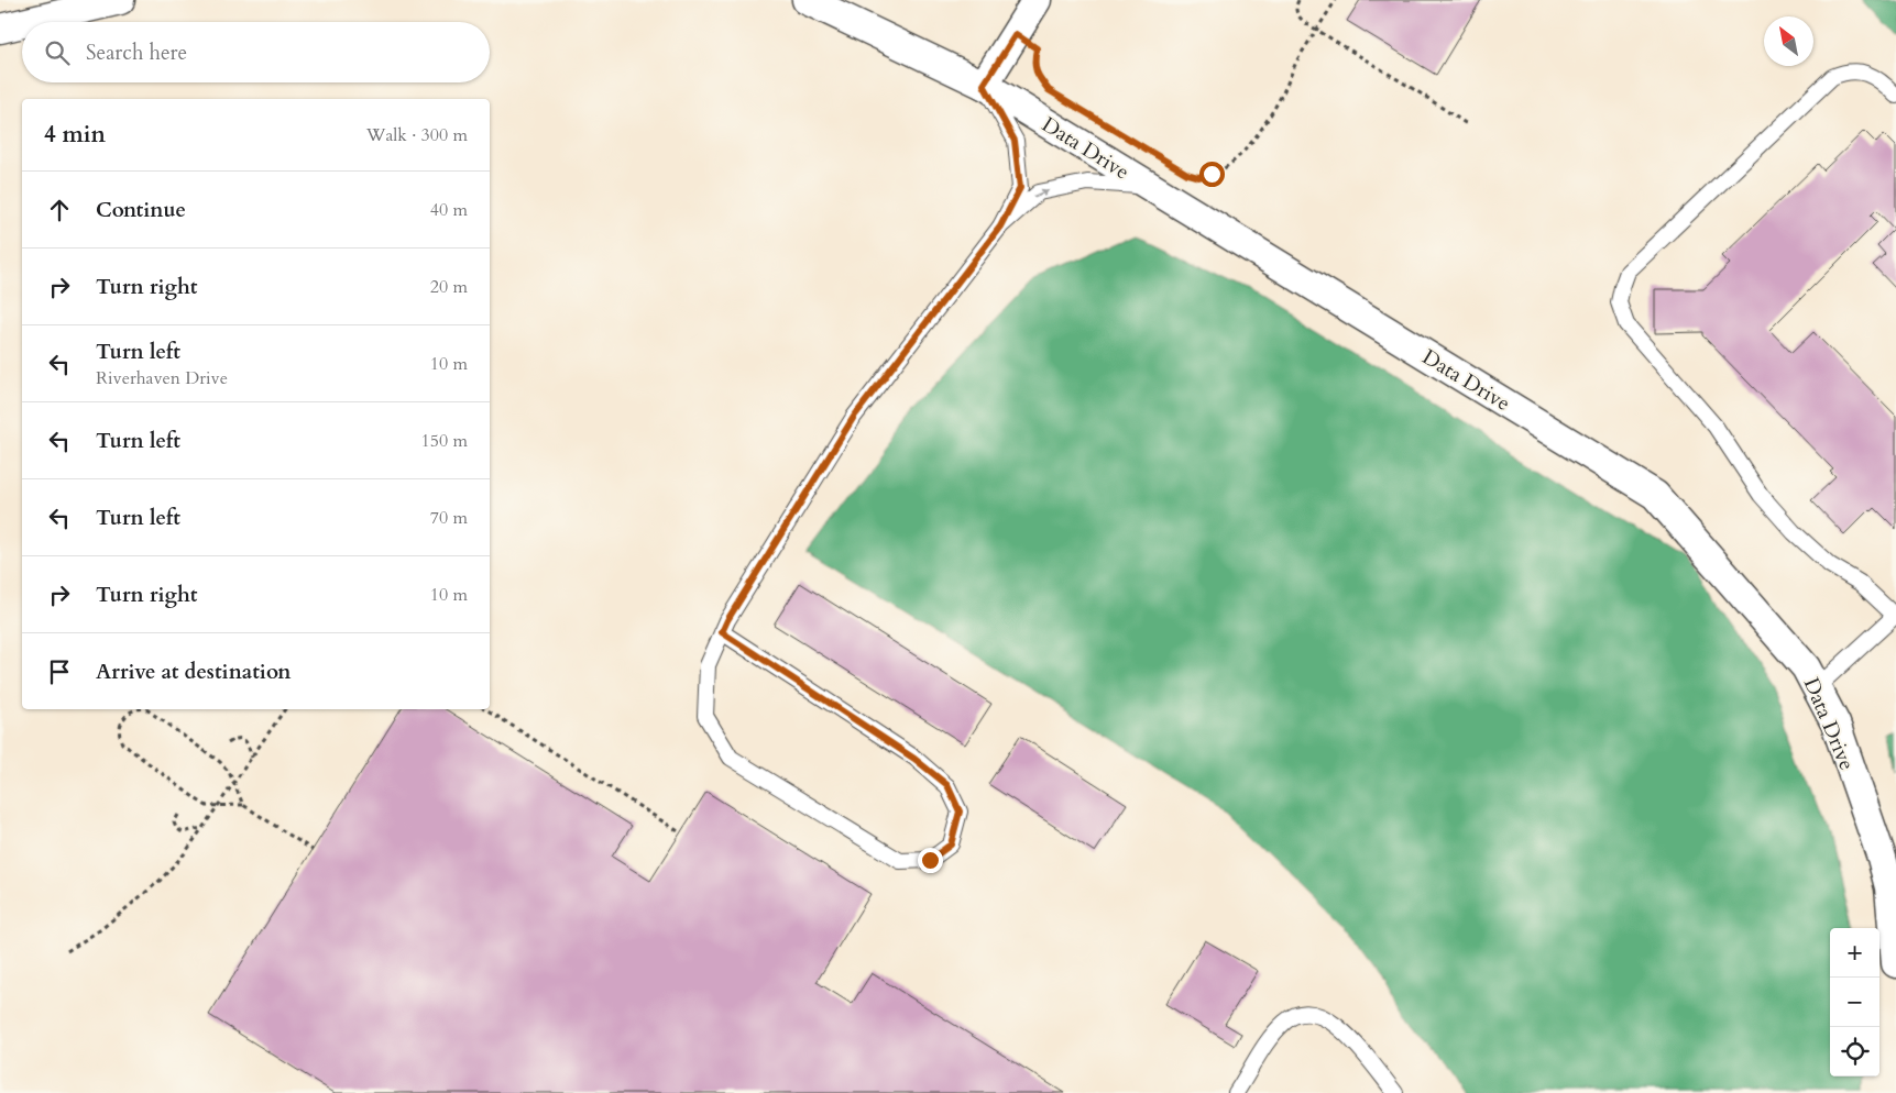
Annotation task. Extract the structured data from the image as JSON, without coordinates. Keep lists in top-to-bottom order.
{
  "streets": {
    "street": ["Data Drive"]
  },
  "north": "top left",
  "page": {
    "search": "Search here",
    "heading": ["4 min", "Walk · 300 m"],
    "list": [
      ["Continue", "40 m"],
      ["Turn right", "20 m"],
      ["Turn left", "Riverhaven Drive", "10 m"],
      ["Turn left", "150 m"],
      ["Turn left", "70 m"],
      ["Turn right", "10 m"],
      "Arrive at destination"
    ],
    "map_buttons": ["+", "−"]
  }
}
